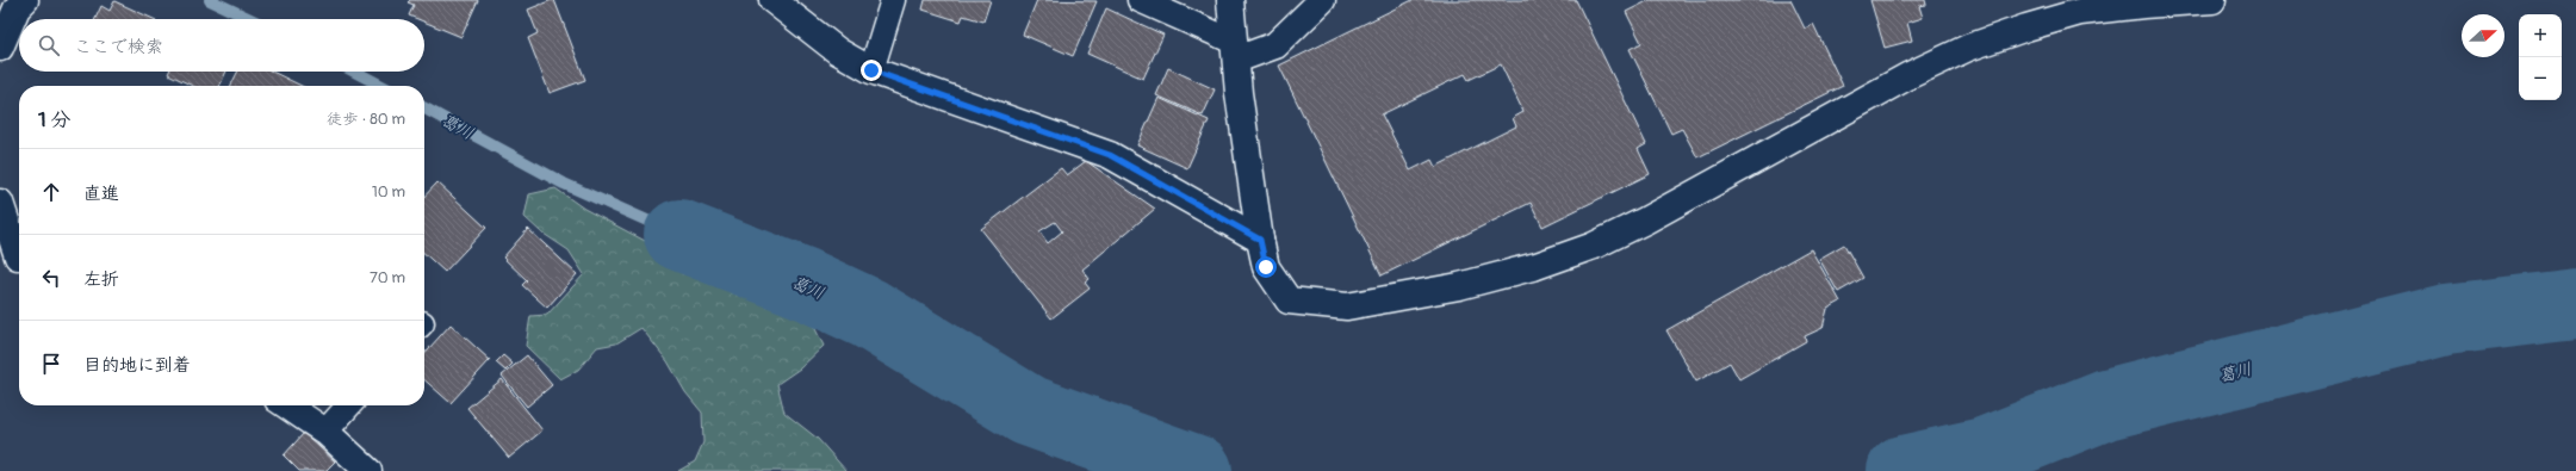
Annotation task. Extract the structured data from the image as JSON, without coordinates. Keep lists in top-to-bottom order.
{
  "water": ["葛川"],
  "north": "right",
  "page": {
    "map_buttons": ["+", "−"],
    "search": "ここで検索",
    "heading": ["1 分", "徒歩 · 80 m"],
    "list": [
      ["直進", "10 m"],
      ["左折", "70 m"],
      "目的地に到着"
    ]
  }
}
